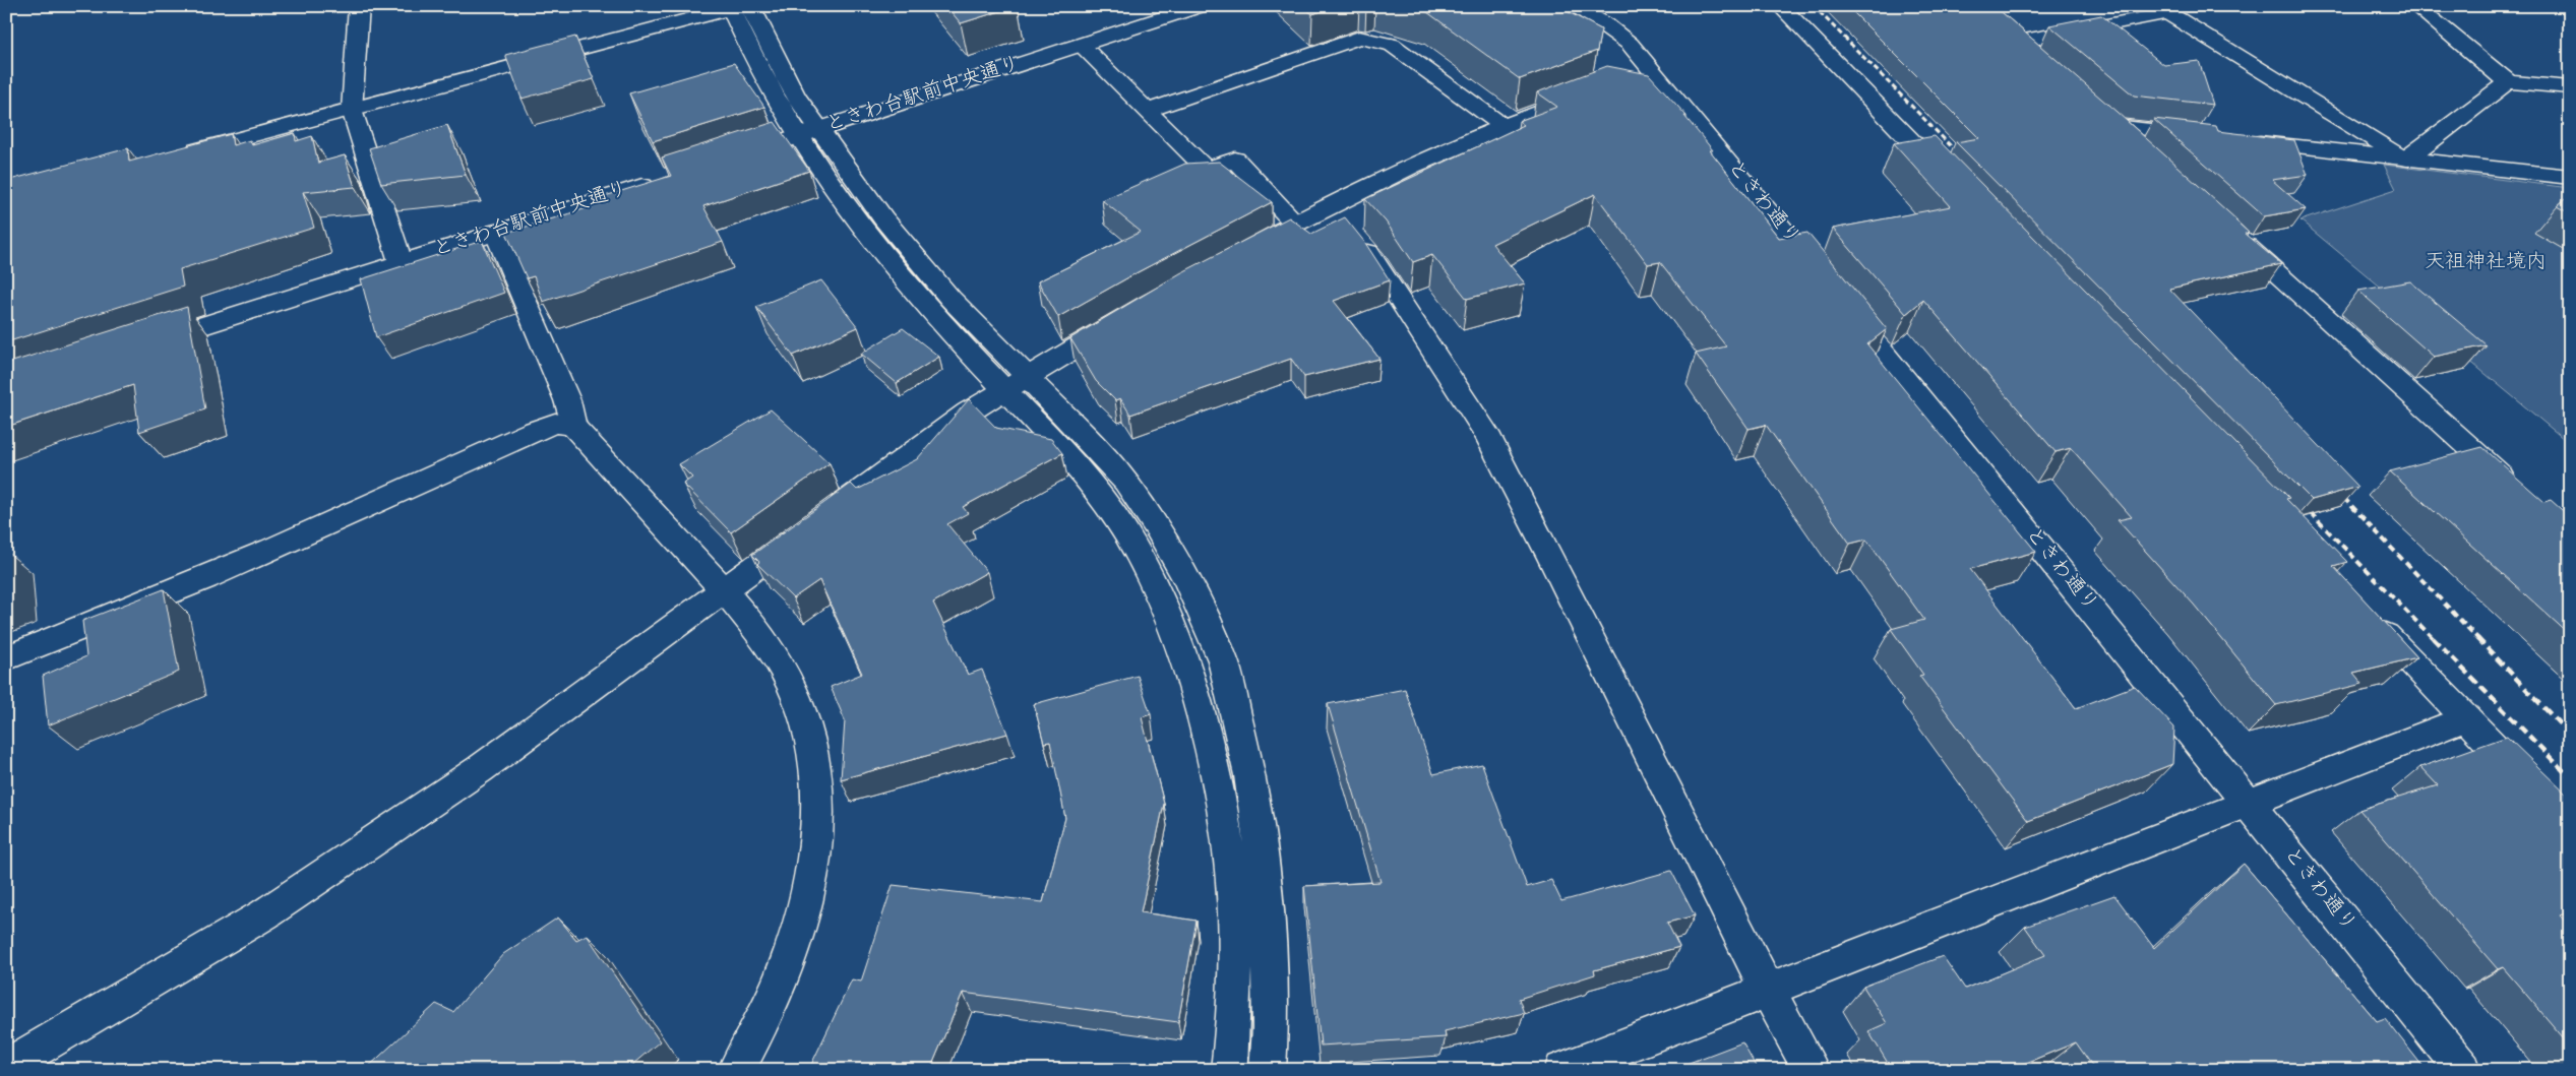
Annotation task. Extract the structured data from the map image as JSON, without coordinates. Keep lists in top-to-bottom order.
{
  "streets": {
    "street": ["ときわ台駅前中央通り", "ときわ通り"]
  },
  "parks": ["天祖神社境内"]
}
